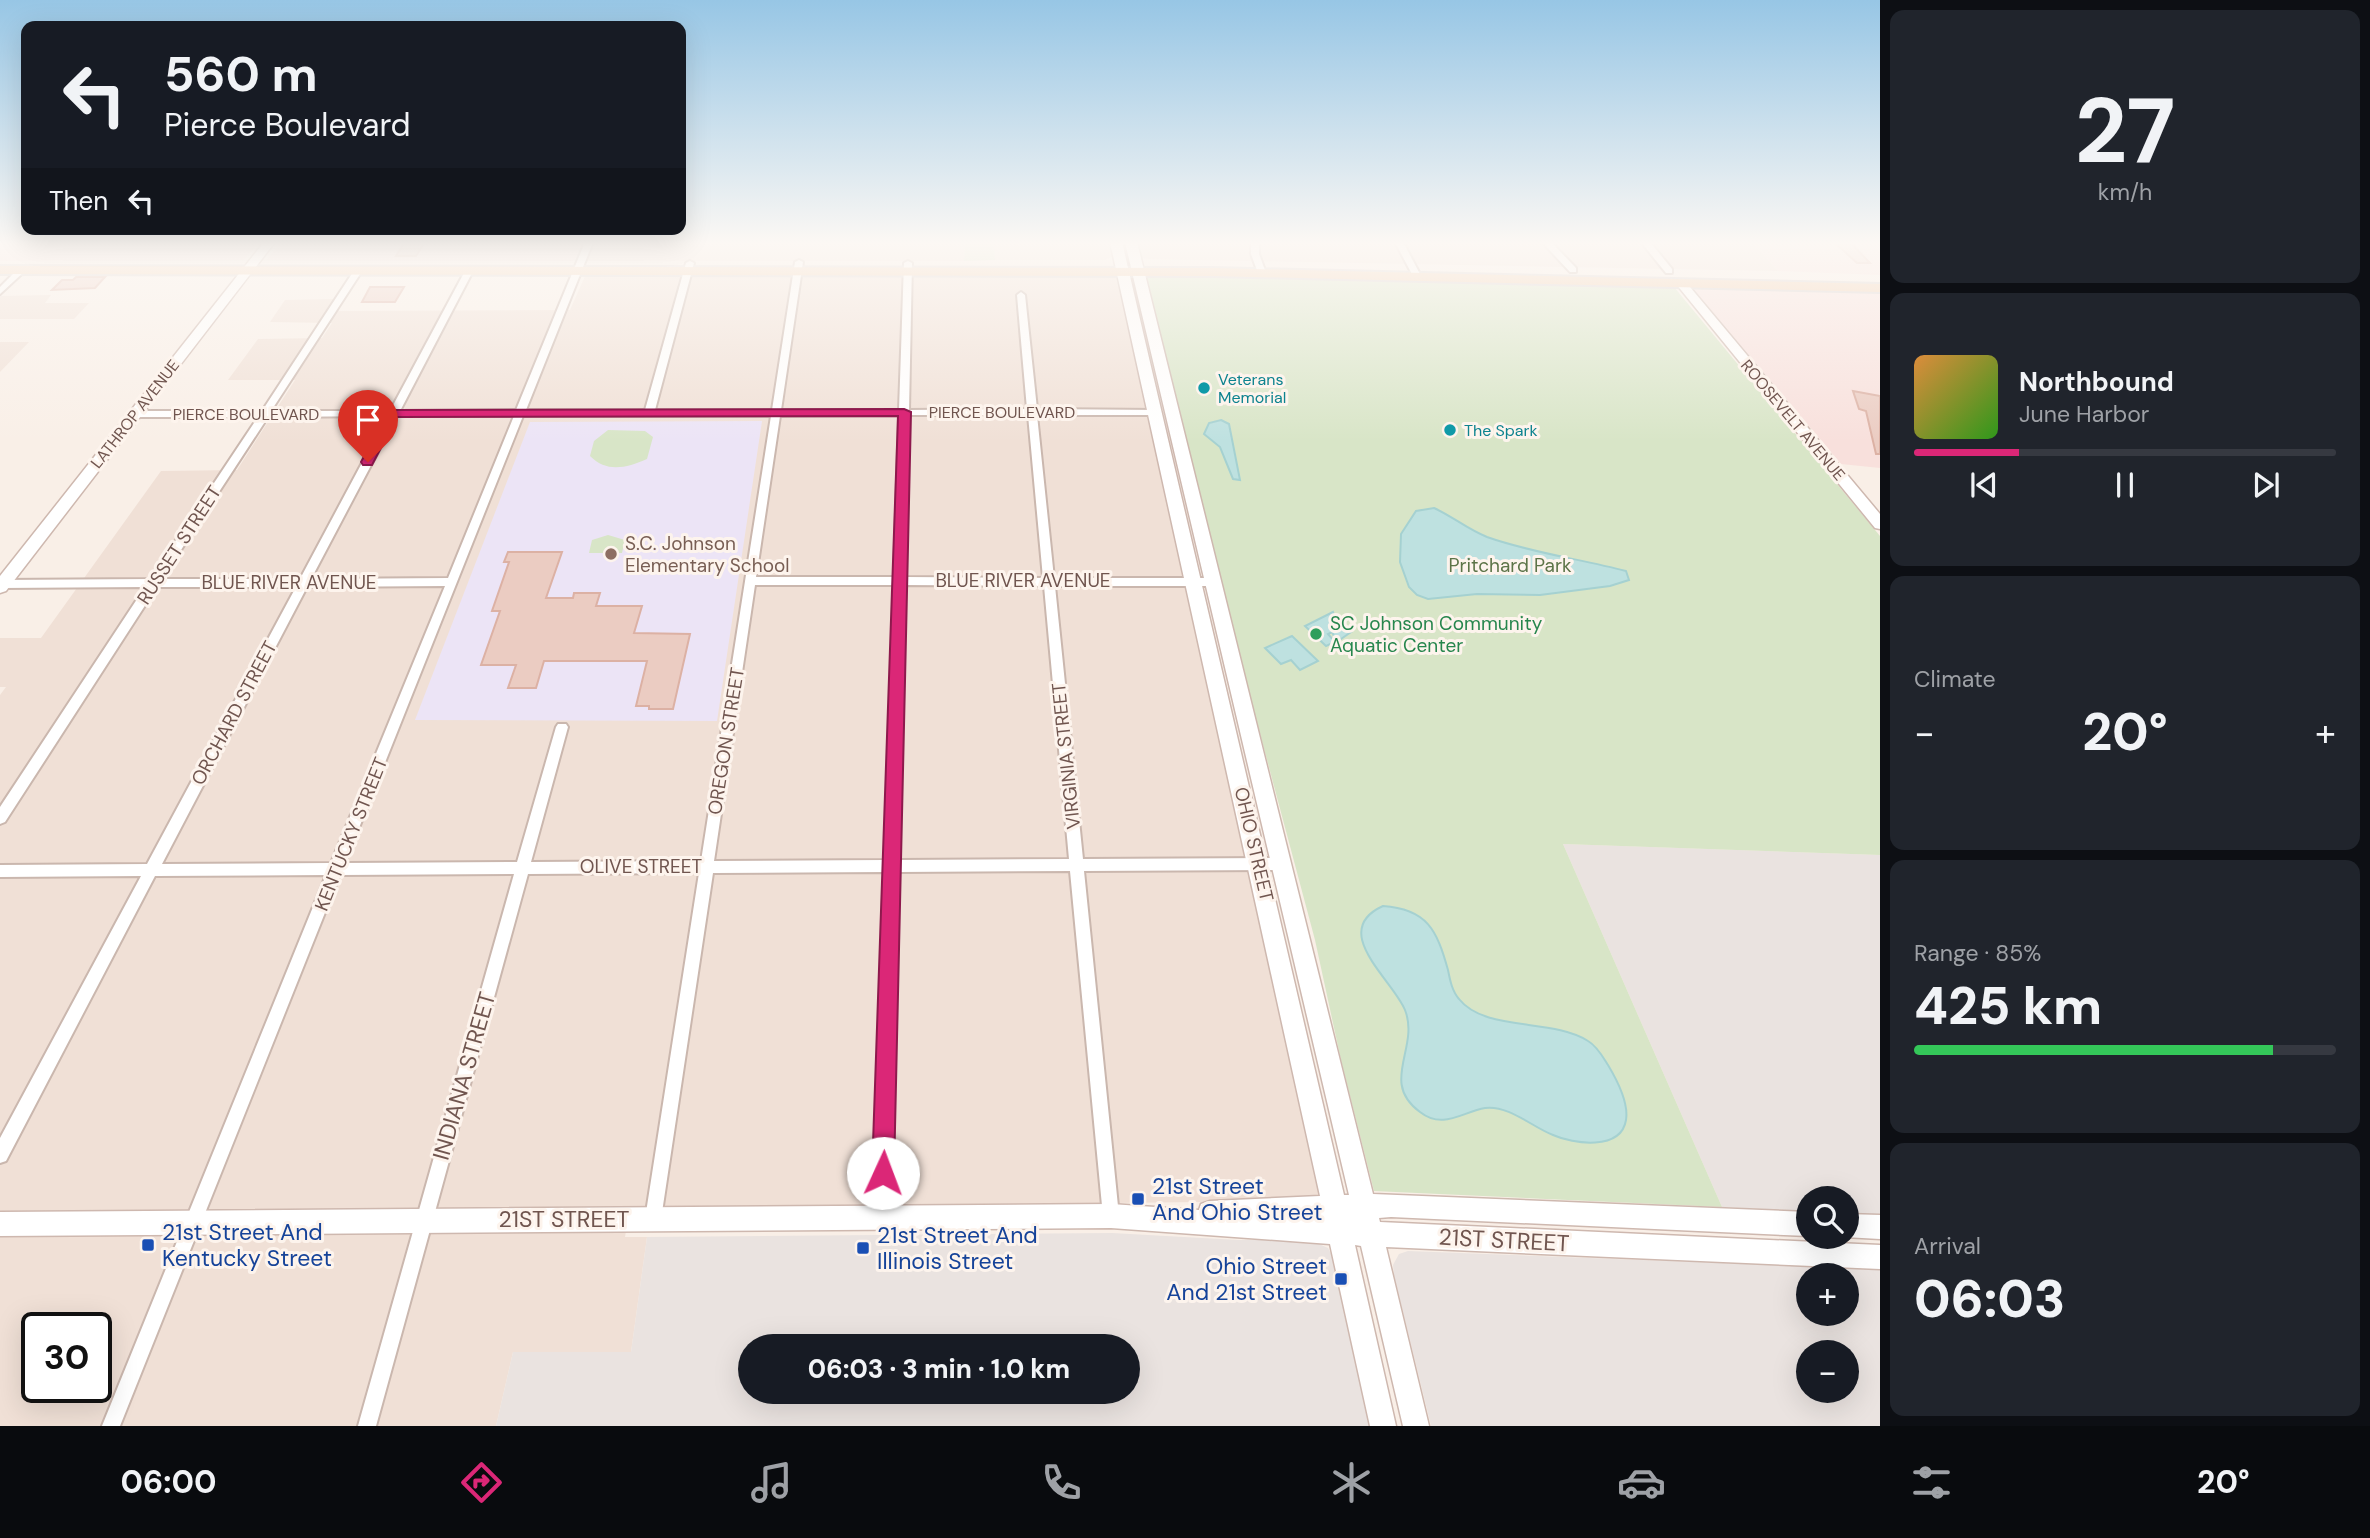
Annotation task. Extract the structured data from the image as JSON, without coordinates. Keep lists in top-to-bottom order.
{
  "streets": {
    "street": [
      "PIERCE BOULEVARD",
      "LATHROP AVENUE",
      "ROOSEVELT AVENUE",
      "RUSSET STREET",
      "BLUE RIVER AVENUE",
      "ORCHARD STREET",
      "OREGON STREET",
      "VIRGINIA STREET",
      "KENTUCKY STREET",
      "OHIO STREET",
      "OLIVE STREET",
      "INDIANA STREET",
      "21ST STREET"
    ]
  },
  "crossings": [
    ["PIERCE BOULEVARD", "LATHROP AVENUE"],
    ["PIERCE BOULEVARD", "RUSSET STREET"],
    ["PIERCE BOULEVARD", "ORCHARD STREET"],
    ["PIERCE BOULEVARD", "OREGON STREET"],
    ["PIERCE BOULEVARD", "VIRGINIA STREET"],
    ["PIERCE BOULEVARD", "KENTUCKY STREET"],
    ["PIERCE BOULEVARD", "OHIO STREET"],
    ["LATHROP AVENUE", "BLUE RIVER AVENUE"],
    ["RUSSET STREET", "BLUE RIVER AVENUE"],
    ["BLUE RIVER AVENUE", "ORCHARD STREET"],
    ["BLUE RIVER AVENUE", "OREGON STREET"],
    ["BLUE RIVER AVENUE", "VIRGINIA STREET"],
    ["BLUE RIVER AVENUE", "KENTUCKY STREET"],
    ["BLUE RIVER AVENUE", "OHIO STREET"],
    ["ORCHARD STREET", "OLIVE STREET"],
    ["OREGON STREET", "OLIVE STREET"],
    ["OREGON STREET", "21ST STREET"],
    ["VIRGINIA STREET", "OLIVE STREET"],
    ["VIRGINIA STREET", "21ST STREET"],
    ["KENTUCKY STREET", "OLIVE STREET"],
    ["KENTUCKY STREET", "21ST STREET"],
    ["OHIO STREET", "OLIVE STREET"],
    ["OHIO STREET", "21ST STREET"],
    ["OLIVE STREET", "INDIANA STREET"],
    ["INDIANA STREET", "21ST STREET"]
  ],
  "parks": ["Pritchard Park"],
  "places": {
    "other": [
      "Veterans Memorial",
      "The Spark",
      "S.C. Johnson Elementary School",
      "SC Johnson Community Aquatic Center"
    ],
    "transit": [
      "21st Street And Ohio Street",
      "21st Street And Kentucky Street",
      "21st Street And Illinois Street",
      "Ohio Street And 21st Street"
    ]
  },
  "page": {
    "tile": [
      ["27", "km/h"],
      "Climate",
      ["Range · 85%", "425 km"],
      ["Arrival", "06:03"]
    ],
    "turn": ["560 m", "Pierce Boulevard"],
    "then": "Then",
    "song": ["Northbound", "June Harbor"],
    "heat": ["−", "20°", "+"],
    "map_buttons": ["+", "−"],
    "limit": "30",
    "trip": "06:03 · 3 min · 1.0 km",
    "tabs": ["06:00", "20°"]
  }
}
